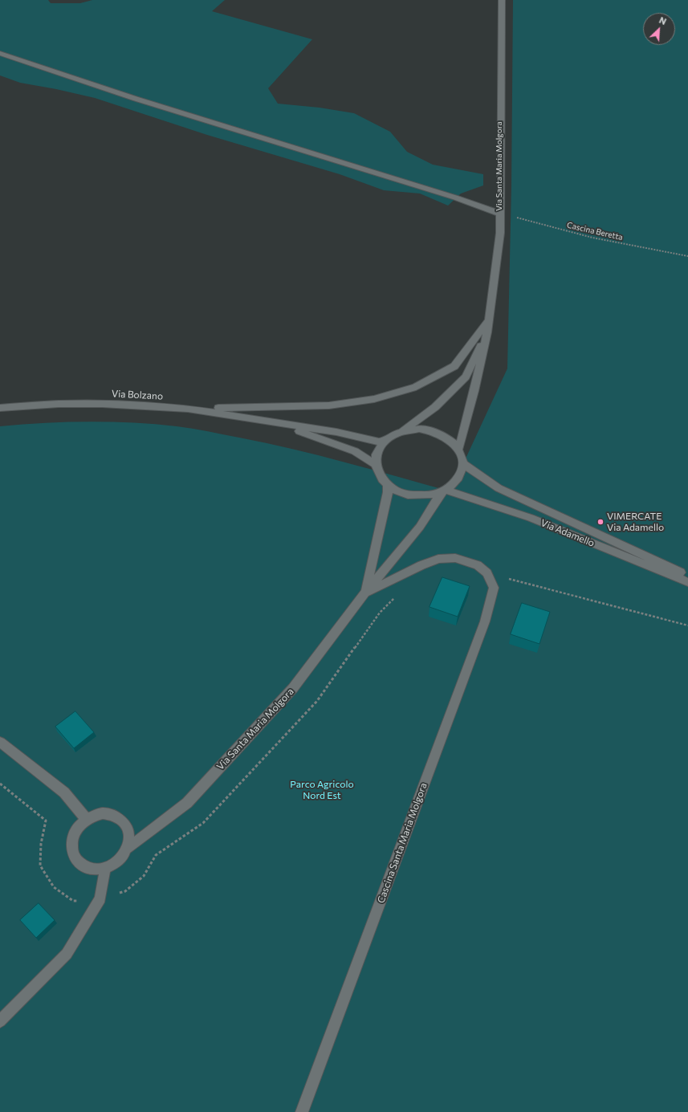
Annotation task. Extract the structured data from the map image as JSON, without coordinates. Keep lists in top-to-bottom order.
{
  "streets": {
    "street": [
      "Via Santa Maria Molgora",
      "Via Bolzano",
      "Via Adamello",
      "Cascina Santa Maria Molgora"
    ],
    "path": ["Cascina Beretta"]
  },
  "crossings": [
    ["Via Santa Maria Molgora", "Cascina Beretta"],
    ["Via Santa Maria Molgora", "Via Bolzano"],
    ["Via Santa Maria Molgora", "Via Adamello"],
    ["Via Bolzano", "Via Adamello"]
  ],
  "parks": ["Parco Agricolo Nord Est"],
  "places": ["VIMERCATE Via Adamello"],
  "north": "top right"
}
